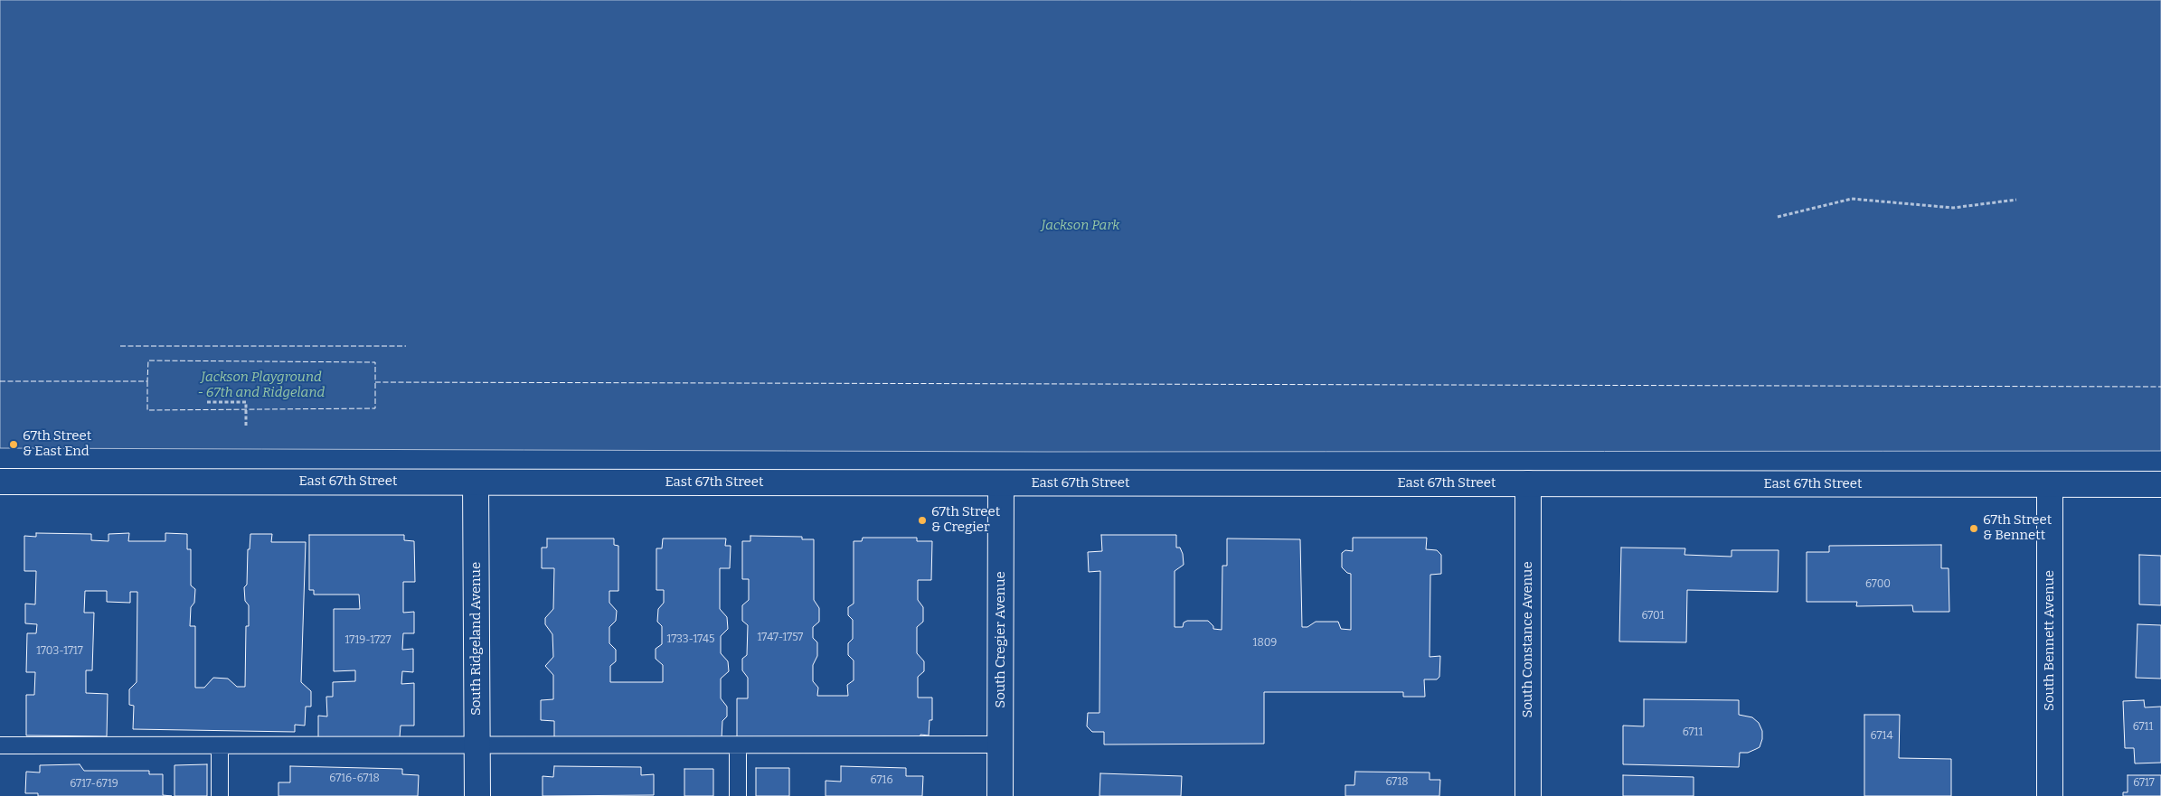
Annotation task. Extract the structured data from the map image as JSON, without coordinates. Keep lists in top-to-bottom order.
{
  "streets": {
    "street": [
      "East 67th Street",
      "South Ridgeland Avenue",
      "South Cregier Avenue",
      "South Constance Avenue",
      "South Bennett Avenue"
    ]
  },
  "crossings": [
    ["East 67th Street", "South Ridgeland Avenue"],
    ["East 67th Street", "South Cregier Avenue"],
    ["East 67th Street", "South Constance Avenue"],
    ["East 67th Street", "South Bennett Avenue"]
  ],
  "parks": ["Jackson Park", "Jackson Playground - 67th and Ridgeland"],
  "places": ["67th Street & East End", "67th Street & Cregier", "67th Street & Bennett"],
  "house_numbers": [
    "6700",
    "6701",
    "1747-1757",
    "1733-1745",
    "1719-1727",
    "1809",
    "1703-1717",
    "6711",
    "6711",
    "6714",
    "6716-6718",
    "6716",
    "6718",
    "6717",
    "6717-6719"
  ]
}
